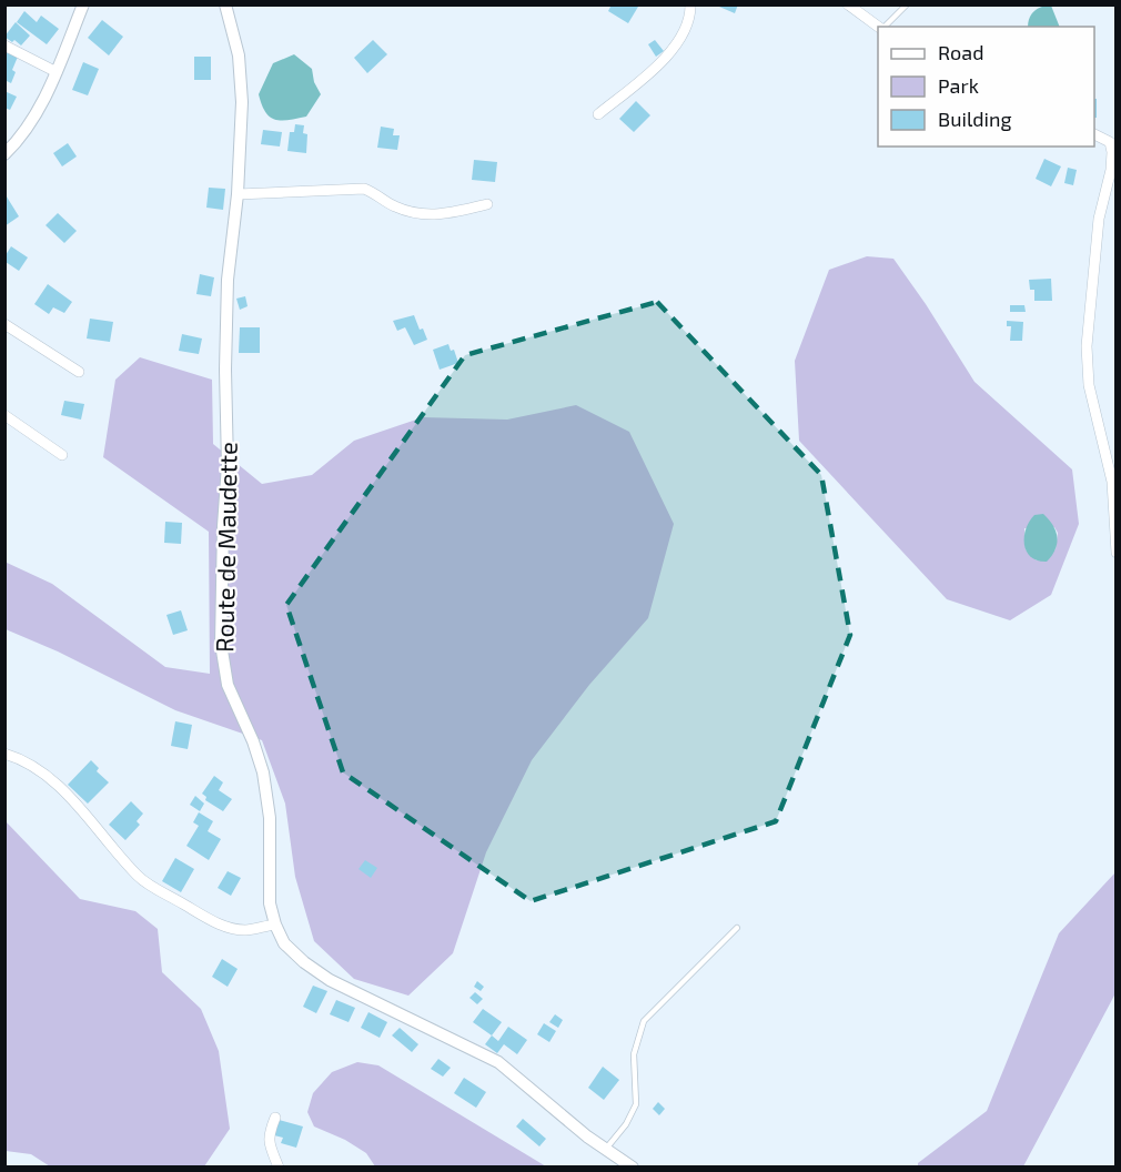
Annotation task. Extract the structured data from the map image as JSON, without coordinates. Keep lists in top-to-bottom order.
{
  "streets": {
    "street": ["Route de Maudette"]
  },
  "legend": ["Road", "Park", "Building"]
}
